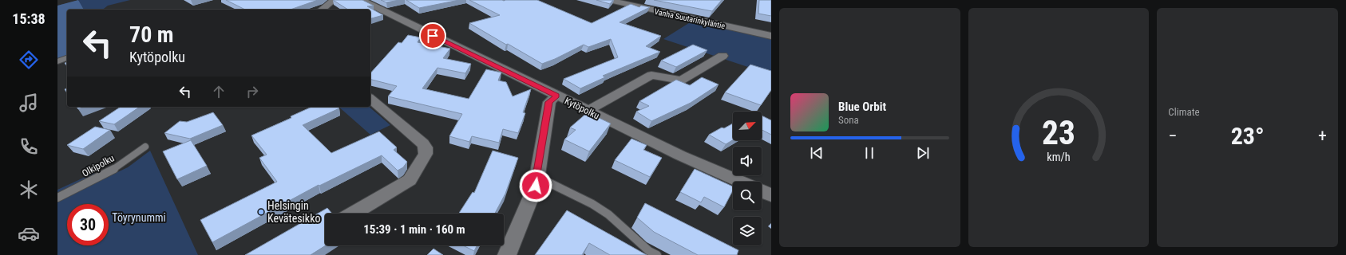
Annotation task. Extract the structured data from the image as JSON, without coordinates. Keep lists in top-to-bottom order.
{
  "streets": {
    "street": ["Vanha Suutarinkyläntie", "Kytöpolku"],
    "lane": ["Olkipolku"]
  },
  "parks": ["Töyrynummi"],
  "places": ["Helsingin Kevätesikko"],
  "north": "top right",
  "page": {
    "tabs": "15:38",
    "tile": "Climate",
    "turn": ["70 m", "Kytöpolku"],
    "song": ["Blue Orbit", "Sona"],
    "heat": ["−", "23°", "+"],
    "limit": "30",
    "trip": "15:39 · 1 min · 160 m",
    "gauge": ["23", "km/h"]
  }
}
